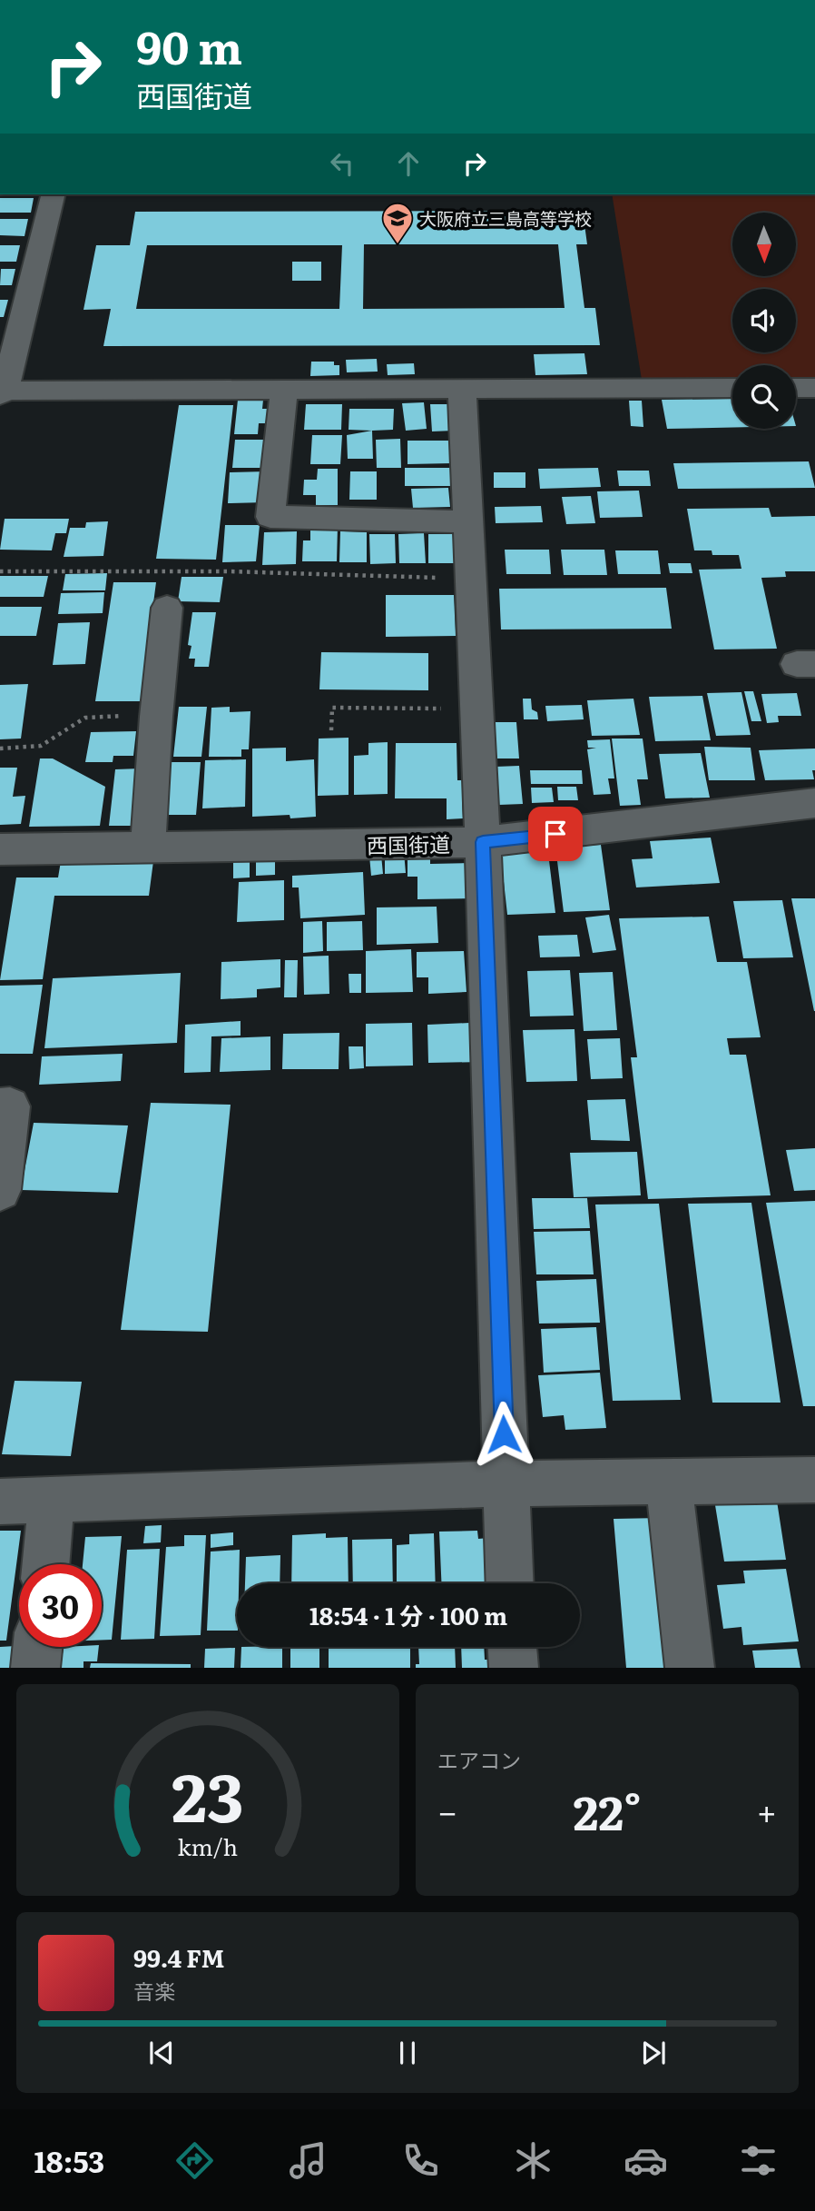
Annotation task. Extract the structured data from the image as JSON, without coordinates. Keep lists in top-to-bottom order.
{
  "streets": {
    "street": ["西国街道"]
  },
  "places": {
    "school or university": ["大阪府立三島高等学校"]
  },
  "north": "bottom",
  "page": {
    "turn": ["90 m", "西国街道"],
    "limit": "30",
    "trip": "18:54 · 1 分 · 100 m",
    "tile": "エアコン",
    "heat": ["−", "22°", "+"],
    "song": ["99.4 FM", "音楽"],
    "tabs": "18:53",
    "gauge": ["23", "km/h"]
  }
}
